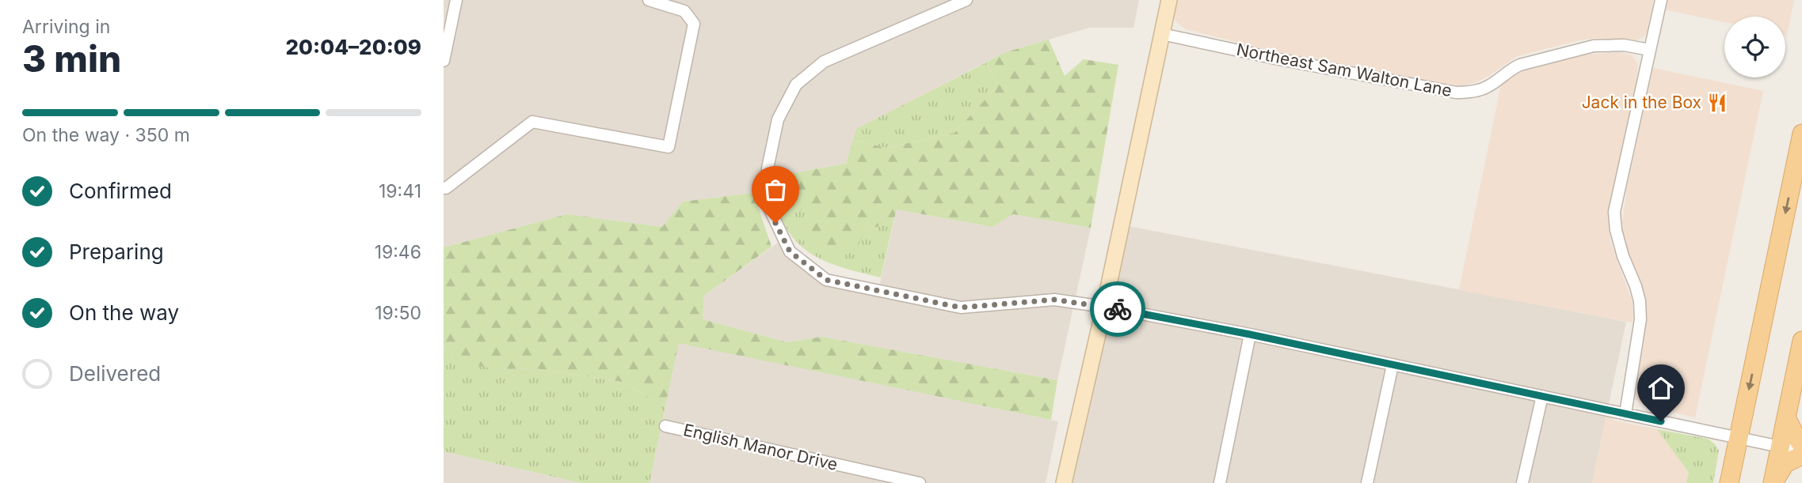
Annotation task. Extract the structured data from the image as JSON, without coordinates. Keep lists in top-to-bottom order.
{
  "streets": {
    "street": ["Northeast Sam Walton Lane", "English Manor Drive"]
  },
  "places": {
    "restaurant": ["Jack in the Box"]
  },
  "page": {
    "heading": ["3 min", "Arriving in", "20:04–20:09"],
    "bar": "On the way · 350 m",
    "list": [
      ["Confirmed", "19:41"],
      ["Preparing", "19:46"],
      ["On the way", "19:50"],
      "Delivered"
    ]
  }
}
